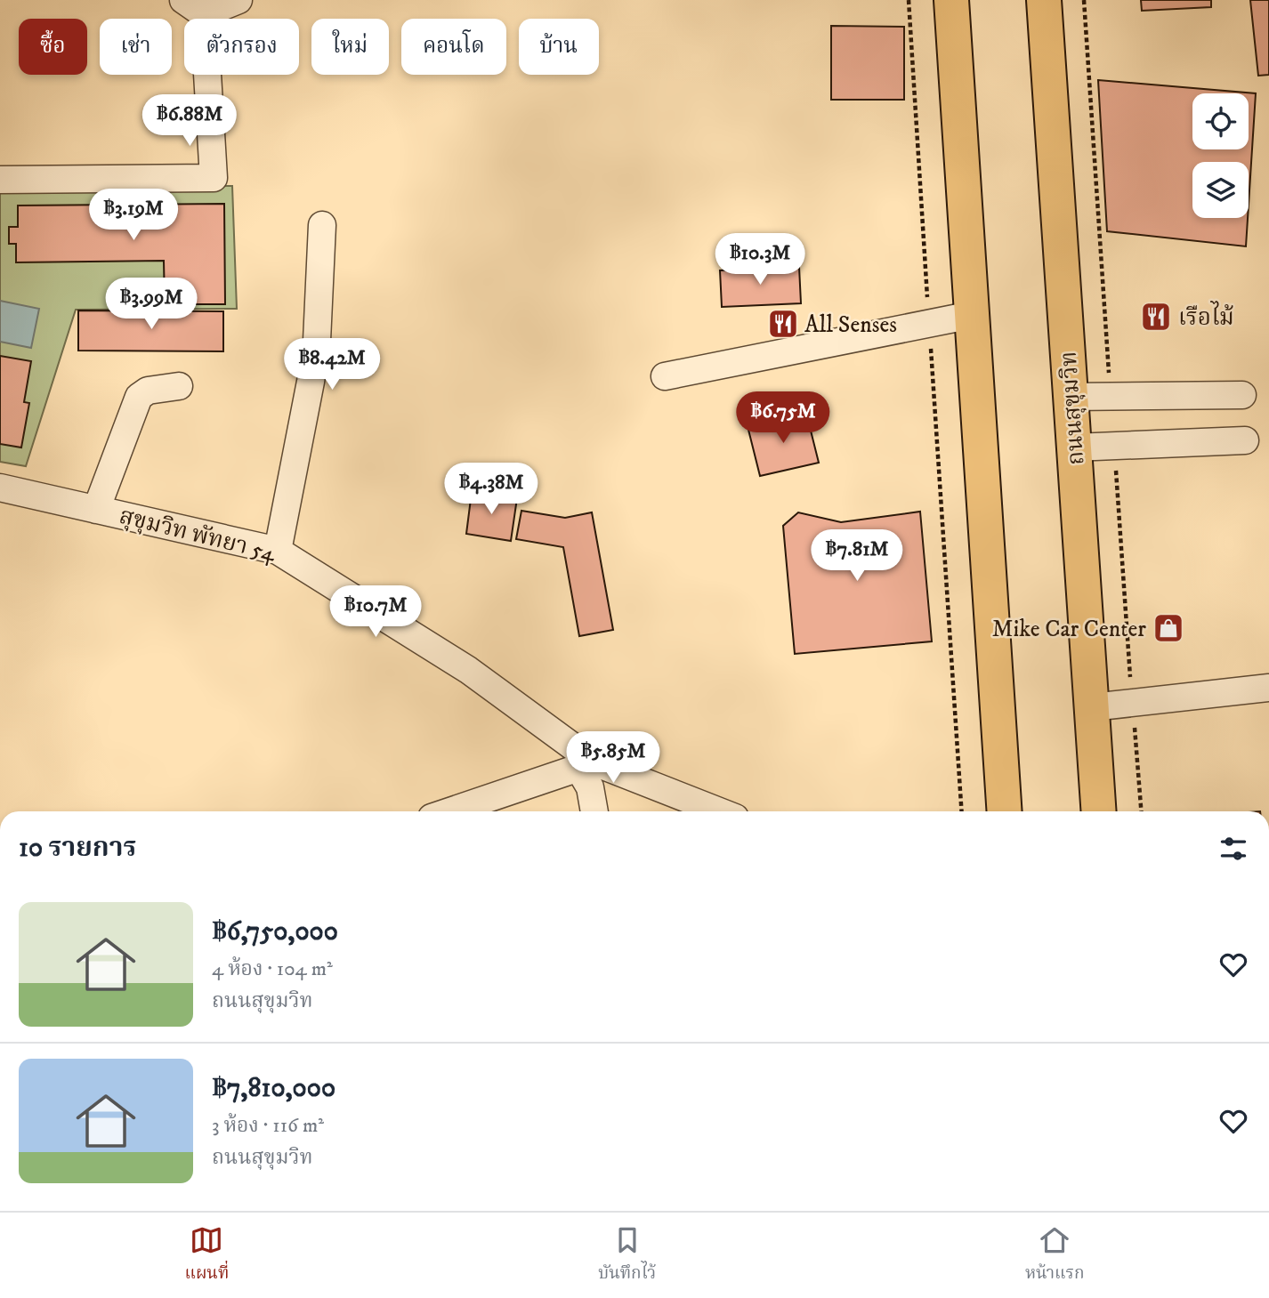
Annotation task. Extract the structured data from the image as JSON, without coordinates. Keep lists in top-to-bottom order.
{
  "streets": {
    "highway": ["ถนนสุขุมวิท"],
    "street": ["สุขุมวิท พัทยา 54"]
  },
  "places": {
    "restaurant": ["เรือไม้", "All Senses"],
    "shop": ["Mike Car Center"]
  },
  "page": {
    "chip": [
      "ซื้อ",
      "เช่า",
      "ตัวกรอง",
      "ใหม่",
      "คอนโด",
      "บ้าน"
    ],
    "price": [
      "฿6.88M",
      "฿3.19M",
      "฿10.3M",
      "฿3.99M",
      "฿8.42M",
      "฿6.75M",
      "฿4.38M",
      "฿7.81M",
      "฿10.7M",
      "฿5.85M"
    ],
    "heading": "10 รายการ",
    "list": [
      {
        "name": "฿6,750,000",
        "note": "4 ห้อง · 104 m² · ถนนสุขุมวิท"
      },
      {
        "name": "฿7,810,000",
        "note": "3 ห้อง · 116 m² · ถนนสุขุมวิท"
      }
    ],
    "tabs": ["แผนที่", "บันทึกไว้", "หน้าแรก"]
  }
}
